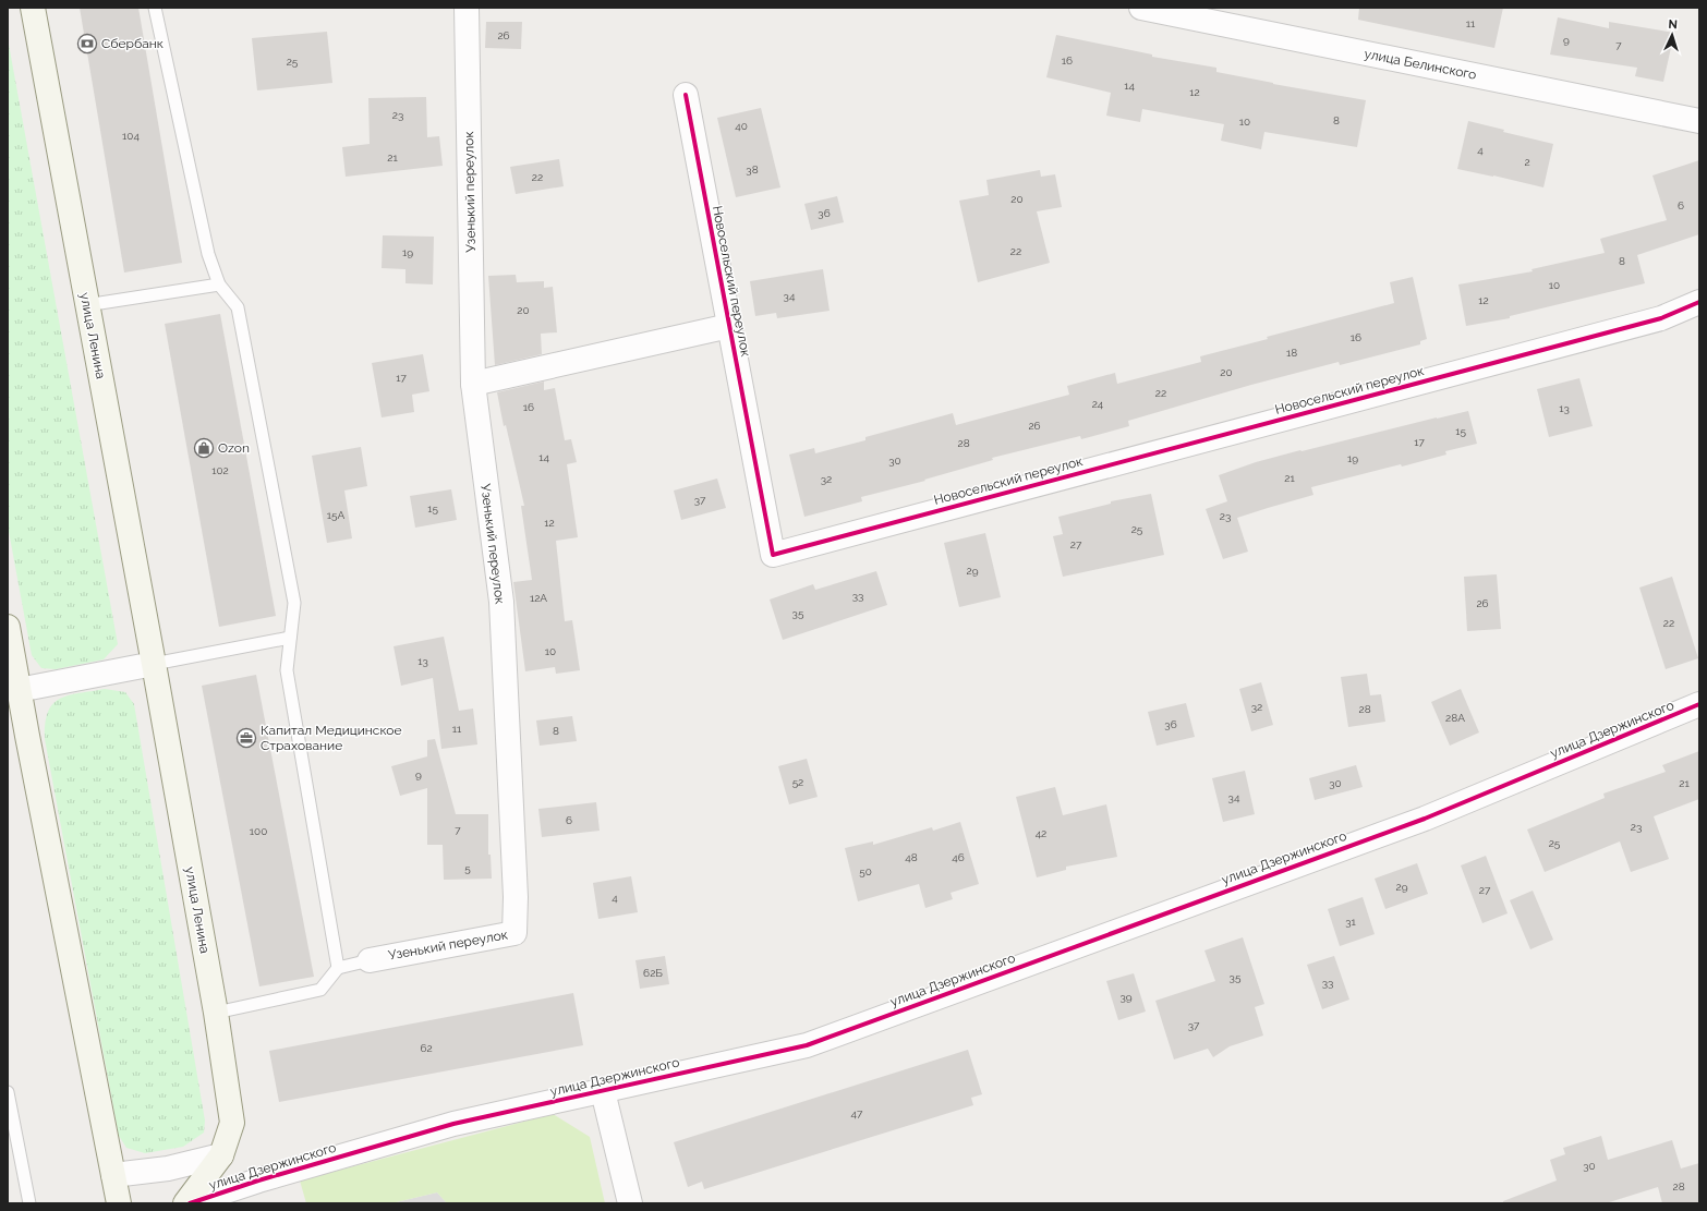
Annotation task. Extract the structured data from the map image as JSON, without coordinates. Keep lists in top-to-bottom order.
{
  "streets": {
    "main road": ["улица Ленина"],
    "street": [
      "улица Белинского",
      "Узенький переулок",
      "Новосельский переулок",
      "улица Дзержинского"
    ]
  },
  "crossings": [
    ["Узенький переулок", "Новосельский переулок"]
  ],
  "places": {
    "bank": ["Сбербанк"],
    "shop": ["Ozon"],
    "office": ["Капитал Медицинское Страхование"]
  },
  "house_numbers": [
    "11",
    "26",
    "9",
    "7",
    "16",
    "25",
    "14",
    "12",
    "23",
    "8",
    "10",
    "40",
    "104",
    "4",
    "21",
    "2",
    "38",
    "22",
    "20",
    "6",
    "36",
    "22",
    "19",
    "8",
    "10",
    "34",
    "12",
    "20",
    "16",
    "18",
    "20",
    "17",
    "22",
    "24",
    "16",
    "13",
    "26",
    "15",
    "17",
    "28",
    "14",
    "19",
    "30",
    "102",
    "21",
    "32",
    "37",
    "15",
    "15А",
    "23",
    "12",
    "25",
    "27",
    "29",
    "33",
    "12А",
    "26",
    "35",
    "22",
    "10",
    "13",
    "32",
    "28",
    "28А",
    "36",
    "11",
    "8",
    "9",
    "52",
    "30",
    "21",
    "34",
    "6",
    "23",
    "7",
    "100",
    "42",
    "25",
    "48",
    "46",
    "5",
    "50",
    "29",
    "27",
    "4",
    "31",
    "62Б",
    "35",
    "33",
    "39",
    "37",
    "62",
    "47",
    "30",
    "28"
  ],
  "north": "top"
}
